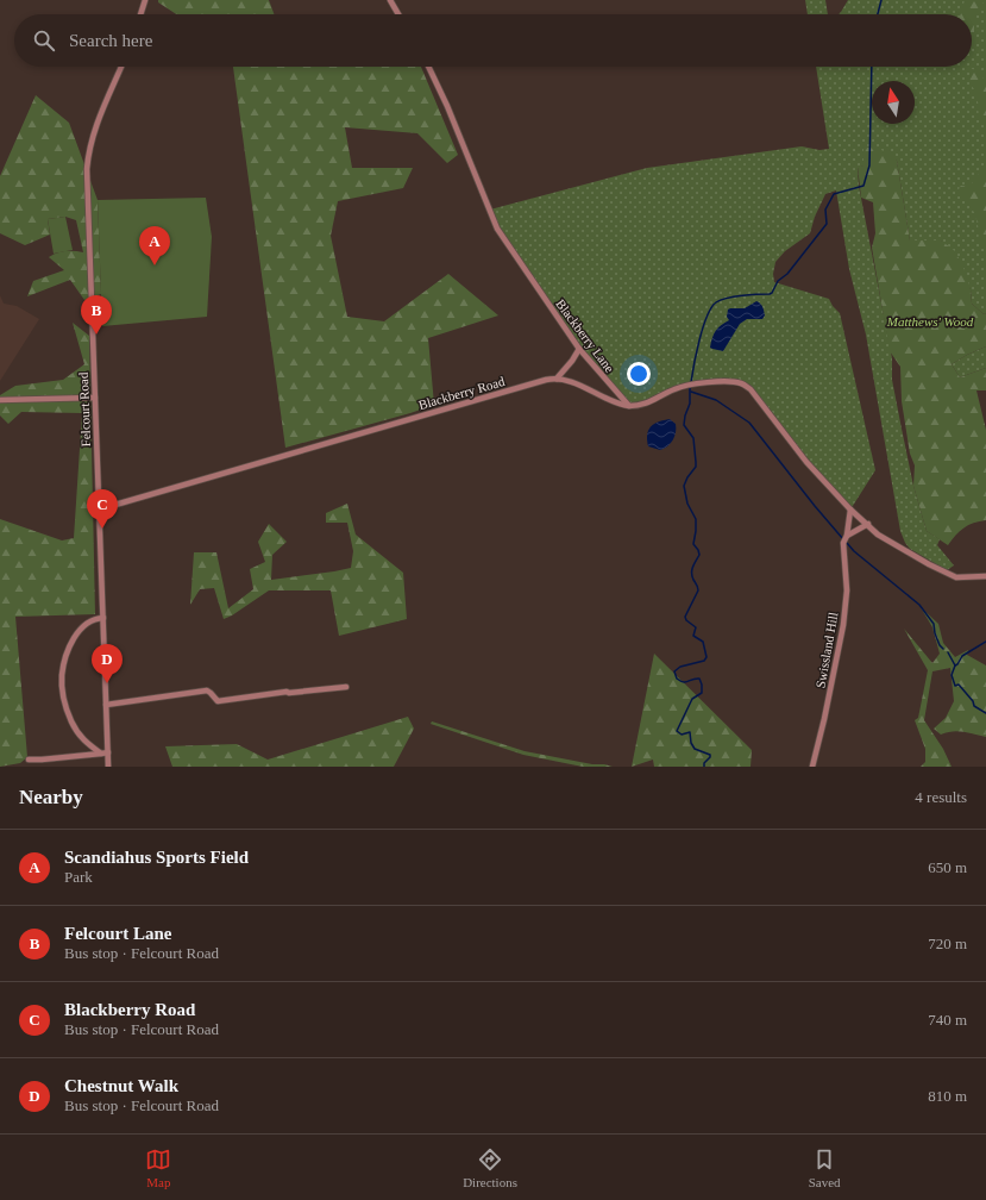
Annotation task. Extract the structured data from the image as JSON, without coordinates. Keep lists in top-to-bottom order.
{
  "streets": {
    "street": [
      "Blackberry Lane",
      "Blackberry Road",
      "Felcourt Road",
      "Swissland Hill"
    ]
  },
  "crossings": [
    ["Blackberry Lane", "Blackberry Road"],
    ["Blackberry Road", "Felcourt Road"]
  ],
  "parks": ["Matthews' Wood"],
  "north": "top",
  "page": {
    "search": "Search here",
    "pins": [
      "A",
      "B",
      "C",
      "D"
    ],
    "heading": ["Nearby", "4 results"],
    "list": [
      {
        "mark": "A",
        "name": "Scandiahus Sports Field",
        "note": "Park",
        "value": "650 m"
      },
      {
        "mark": "B",
        "name": "Felcourt Lane",
        "note": "Bus stop · Felcourt Road",
        "value": "720 m"
      },
      {
        "mark": "C",
        "name": "Blackberry Road",
        "note": "Bus stop · Felcourt Road",
        "value": "740 m"
      },
      {
        "mark": "D",
        "name": "Chestnut Walk",
        "note": "Bus stop · Felcourt Road",
        "value": "810 m"
      }
    ],
    "nav": ["Map", "Directions", "Saved"]
  }
}
